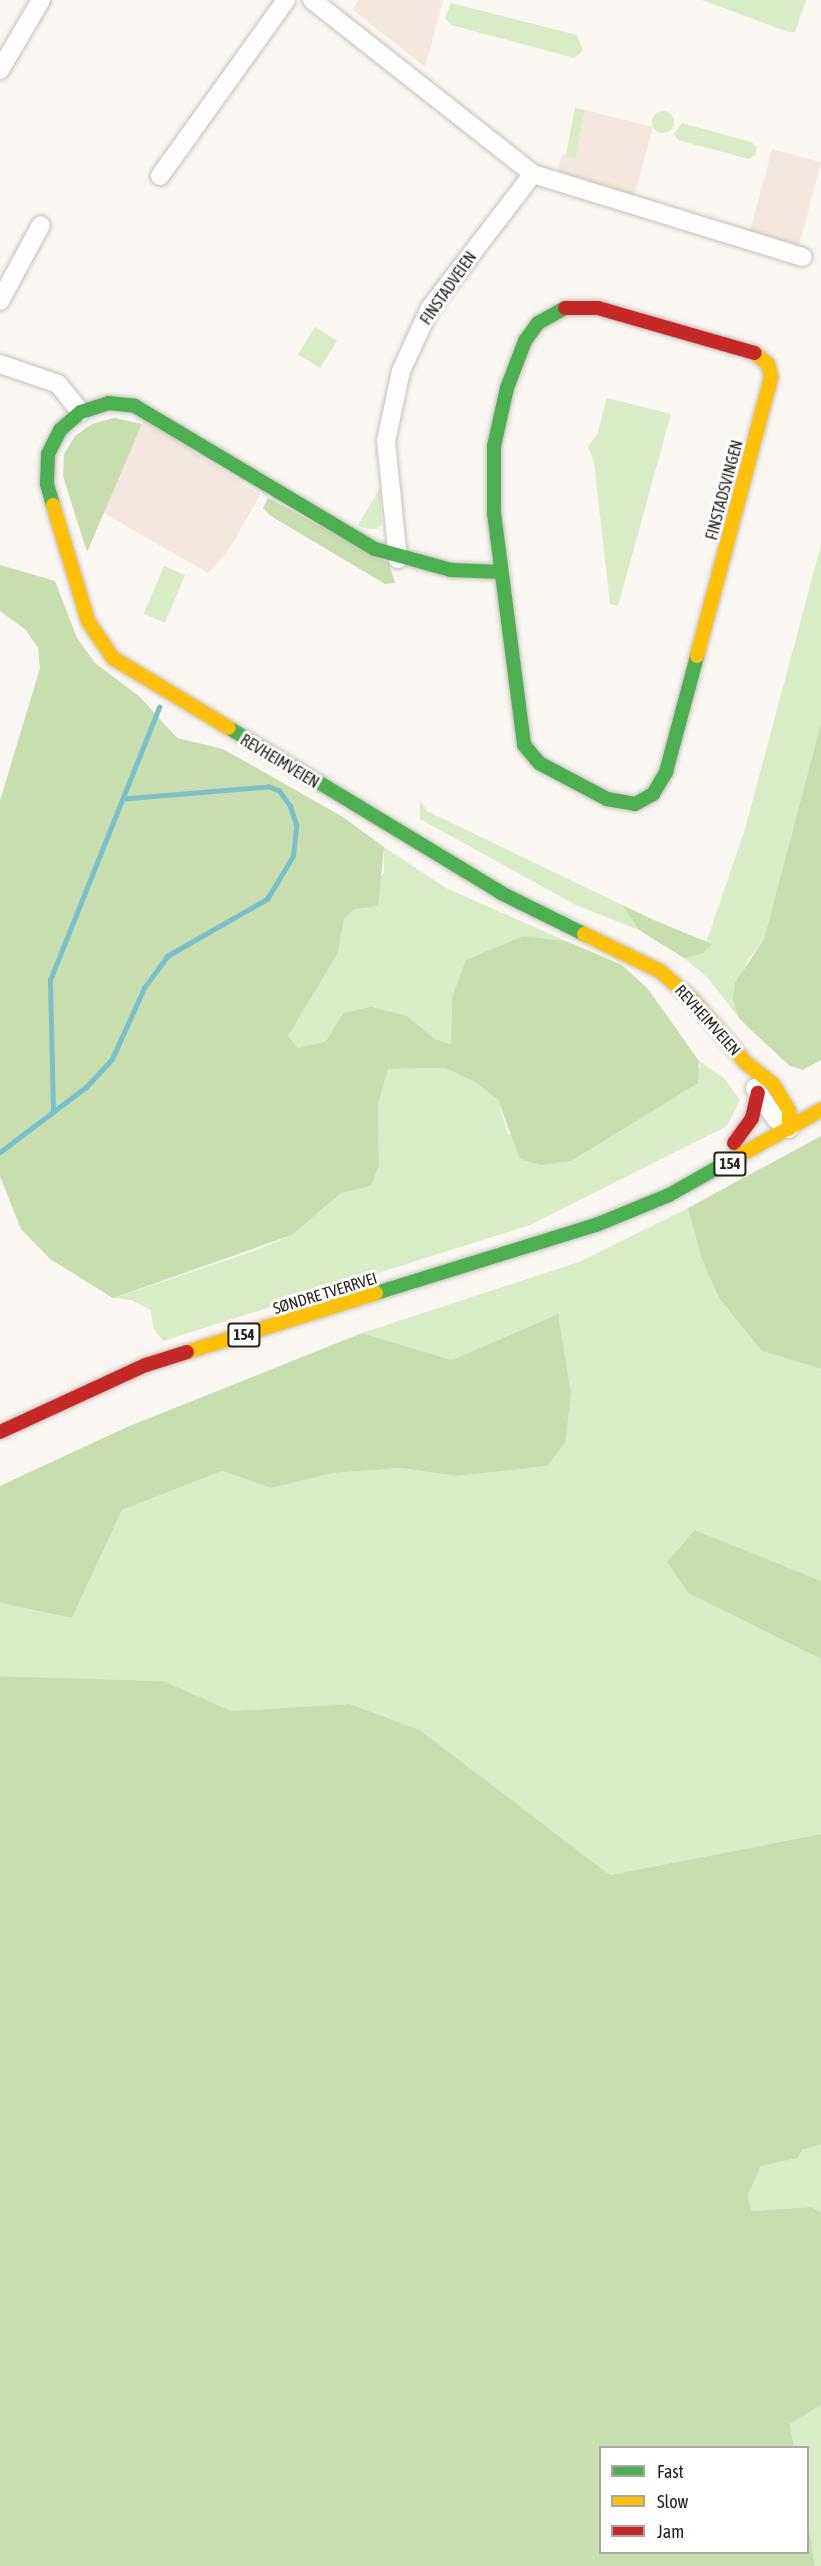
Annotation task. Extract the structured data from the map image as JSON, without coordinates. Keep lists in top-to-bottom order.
{
  "streets": {
    "street": [
      "FINSTADVEIEN",
      "FINSTADSVINGEN",
      "REVHEIMVEIEN",
      "154",
      "SØNDRE TVERRVEI"
    ]
  },
  "crossings": [
    ["REVHEIMVEIEN", "154"],
    ["REVHEIMVEIEN", "SØNDRE TVERRVEI"],
    ["154", "SØNDRE TVERRVEI"]
  ],
  "legend": ["Fast", "Slow", "Jam"]
}
